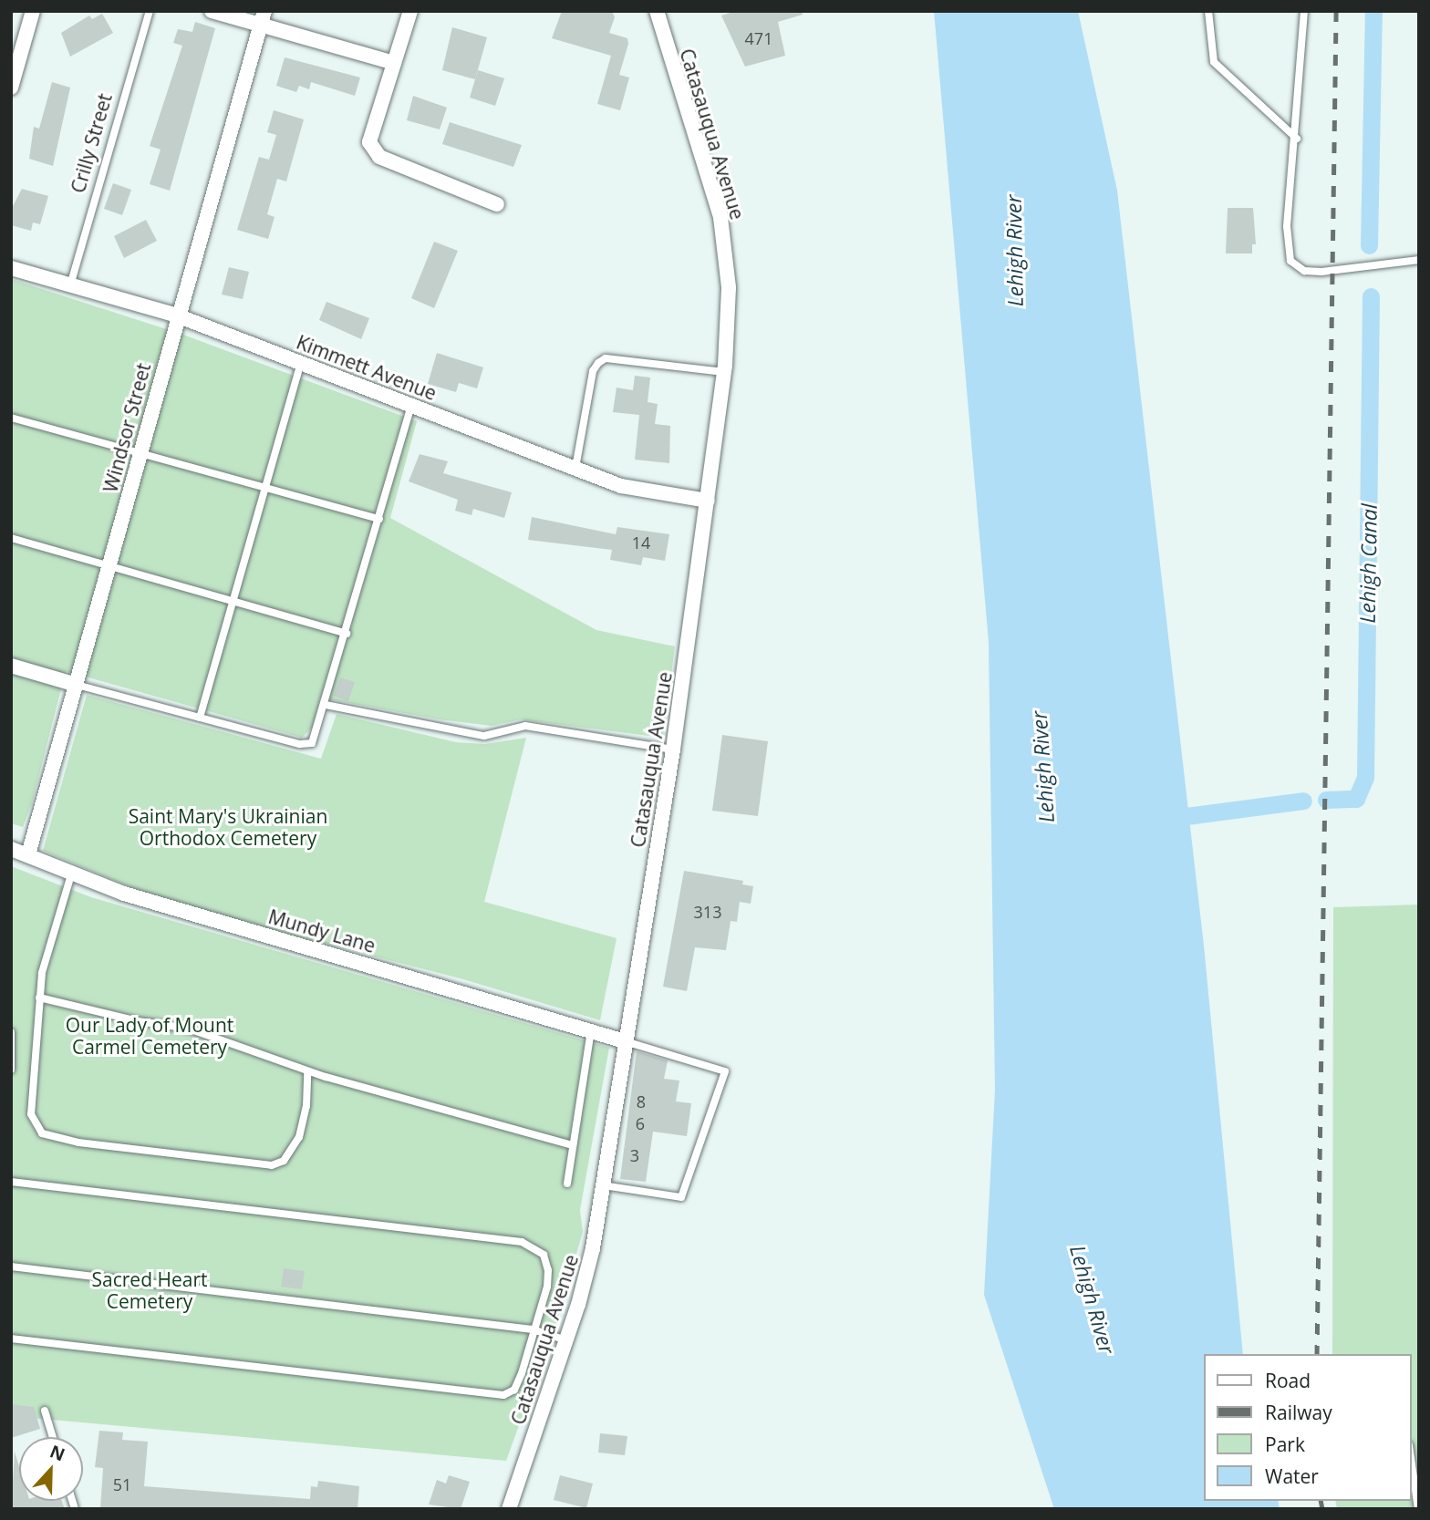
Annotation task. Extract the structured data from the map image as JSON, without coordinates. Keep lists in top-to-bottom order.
{
  "streets": {
    "street": [
      "Catasauqua Avenue",
      "Kimmett Avenue",
      "Windsor Street",
      "Mundy Lane"
    ],
    "lane": ["Crilly Street"]
  },
  "crossings": [
    ["Catasauqua Avenue", "Kimmett Avenue"],
    ["Catasauqua Avenue", "Mundy Lane"],
    ["Crilly Street", "Kimmett Avenue"],
    ["Kimmett Avenue", "Windsor Street"],
    ["Windsor Street", "Mundy Lane"]
  ],
  "water": ["Lehigh River", "Lehigh Canal"],
  "parks": ["Saint Mary's Ukrainian Orthodox Cemetery", "Our Lady of Mount Carmel Cemetery", "Sacred Heart Cemetery"],
  "house_numbers": [
    "471",
    "14",
    "313",
    "8",
    "6",
    "3",
    "51"
  ],
  "legend": [
    "Road",
    "Railway",
    "Park",
    "Water"
  ],
  "north": "top"
}
